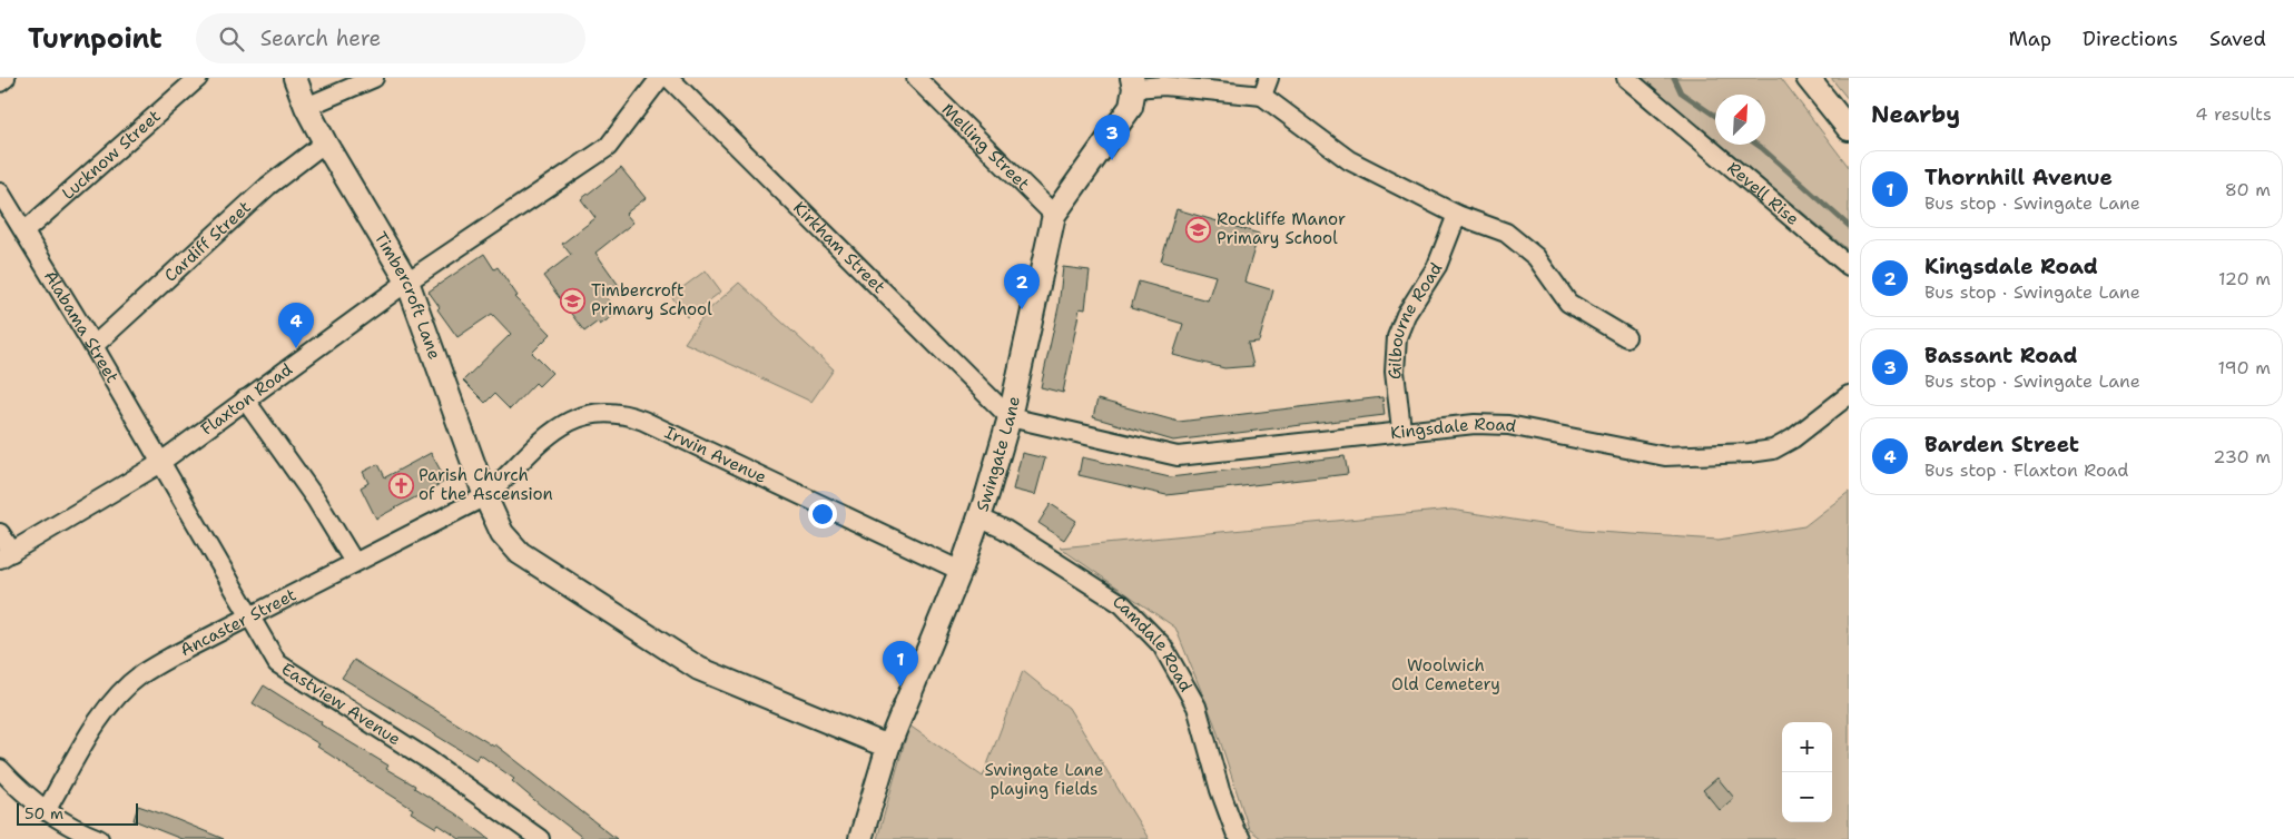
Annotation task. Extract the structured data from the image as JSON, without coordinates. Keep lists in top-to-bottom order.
{
  "streets": {
    "street": [
      "Melling Street",
      "Lucknow Street",
      "Revell Rise",
      "Cardiff Street",
      "Kirkham Street",
      "Timbercroft Lane",
      "Gilbourne Road",
      "Alabama Street",
      "Flaxton Road",
      "Kingsdale Road",
      "Irwin Avenue",
      "Swingate Lane",
      "Ancaster Street",
      "Camdale Road",
      "Eastview Avenue"
    ]
  },
  "crossings": [
    ["Melling Street", "Swingate Lane"],
    ["Lucknow Street", "Alabama Street"],
    ["Cardiff Street", "Timbercroft Lane"],
    ["Cardiff Street", "Alabama Street"],
    ["Kirkham Street", "Kingsdale Road"],
    ["Kirkham Street", "Swingate Lane"],
    ["Timbercroft Lane", "Flaxton Road"],
    ["Timbercroft Lane", "Irwin Avenue"],
    ["Timbercroft Lane", "Swingate Lane"],
    ["Timbercroft Lane", "Ancaster Street"],
    ["Gilbourne Road", "Kingsdale Road"],
    ["Alabama Street", "Flaxton Road"],
    ["Alabama Street", "Eastview Avenue"],
    ["Flaxton Road", "Eastview Avenue"],
    ["Kingsdale Road", "Swingate Lane"],
    ["Irwin Avenue", "Swingate Lane"],
    ["Irwin Avenue", "Ancaster Street"],
    ["Swingate Lane", "Camdale Road"],
    ["Ancaster Street", "Eastview Avenue"]
  ],
  "parks": ["Woolwich Old Cemetery", "Swingate Lane playing fields"],
  "places": {
    "school or university": ["Rockliffe Manor Primary School", "Timbercroft Primary School"],
    "church": ["Parish Church of the Ascension"]
  },
  "scale_bar": "50 m",
  "north": "top right",
  "page": {
    "header": "Turnpoint",
    "search": "Search here",
    "nav": ["Map", "Directions", "Saved"],
    "heading": ["Nearby", "4 results"],
    "pins": [
      "3",
      "2",
      "4",
      "1"
    ],
    "list": [
      {
        "mark": "1",
        "name": "Thornhill Avenue",
        "note": "Bus stop · Swingate Lane",
        "value": "80 m"
      },
      {
        "mark": "2",
        "name": "Kingsdale Road",
        "note": "Bus stop · Swingate Lane",
        "value": "120 m"
      },
      {
        "mark": "3",
        "name": "Bassant Road",
        "note": "Bus stop · Swingate Lane",
        "value": "190 m"
      },
      {
        "mark": "4",
        "name": "Barden Street",
        "note": "Bus stop · Flaxton Road",
        "value": "230 m"
      }
    ],
    "map_buttons": ["+", "−"],
    "scale": "50 m"
  }
}
